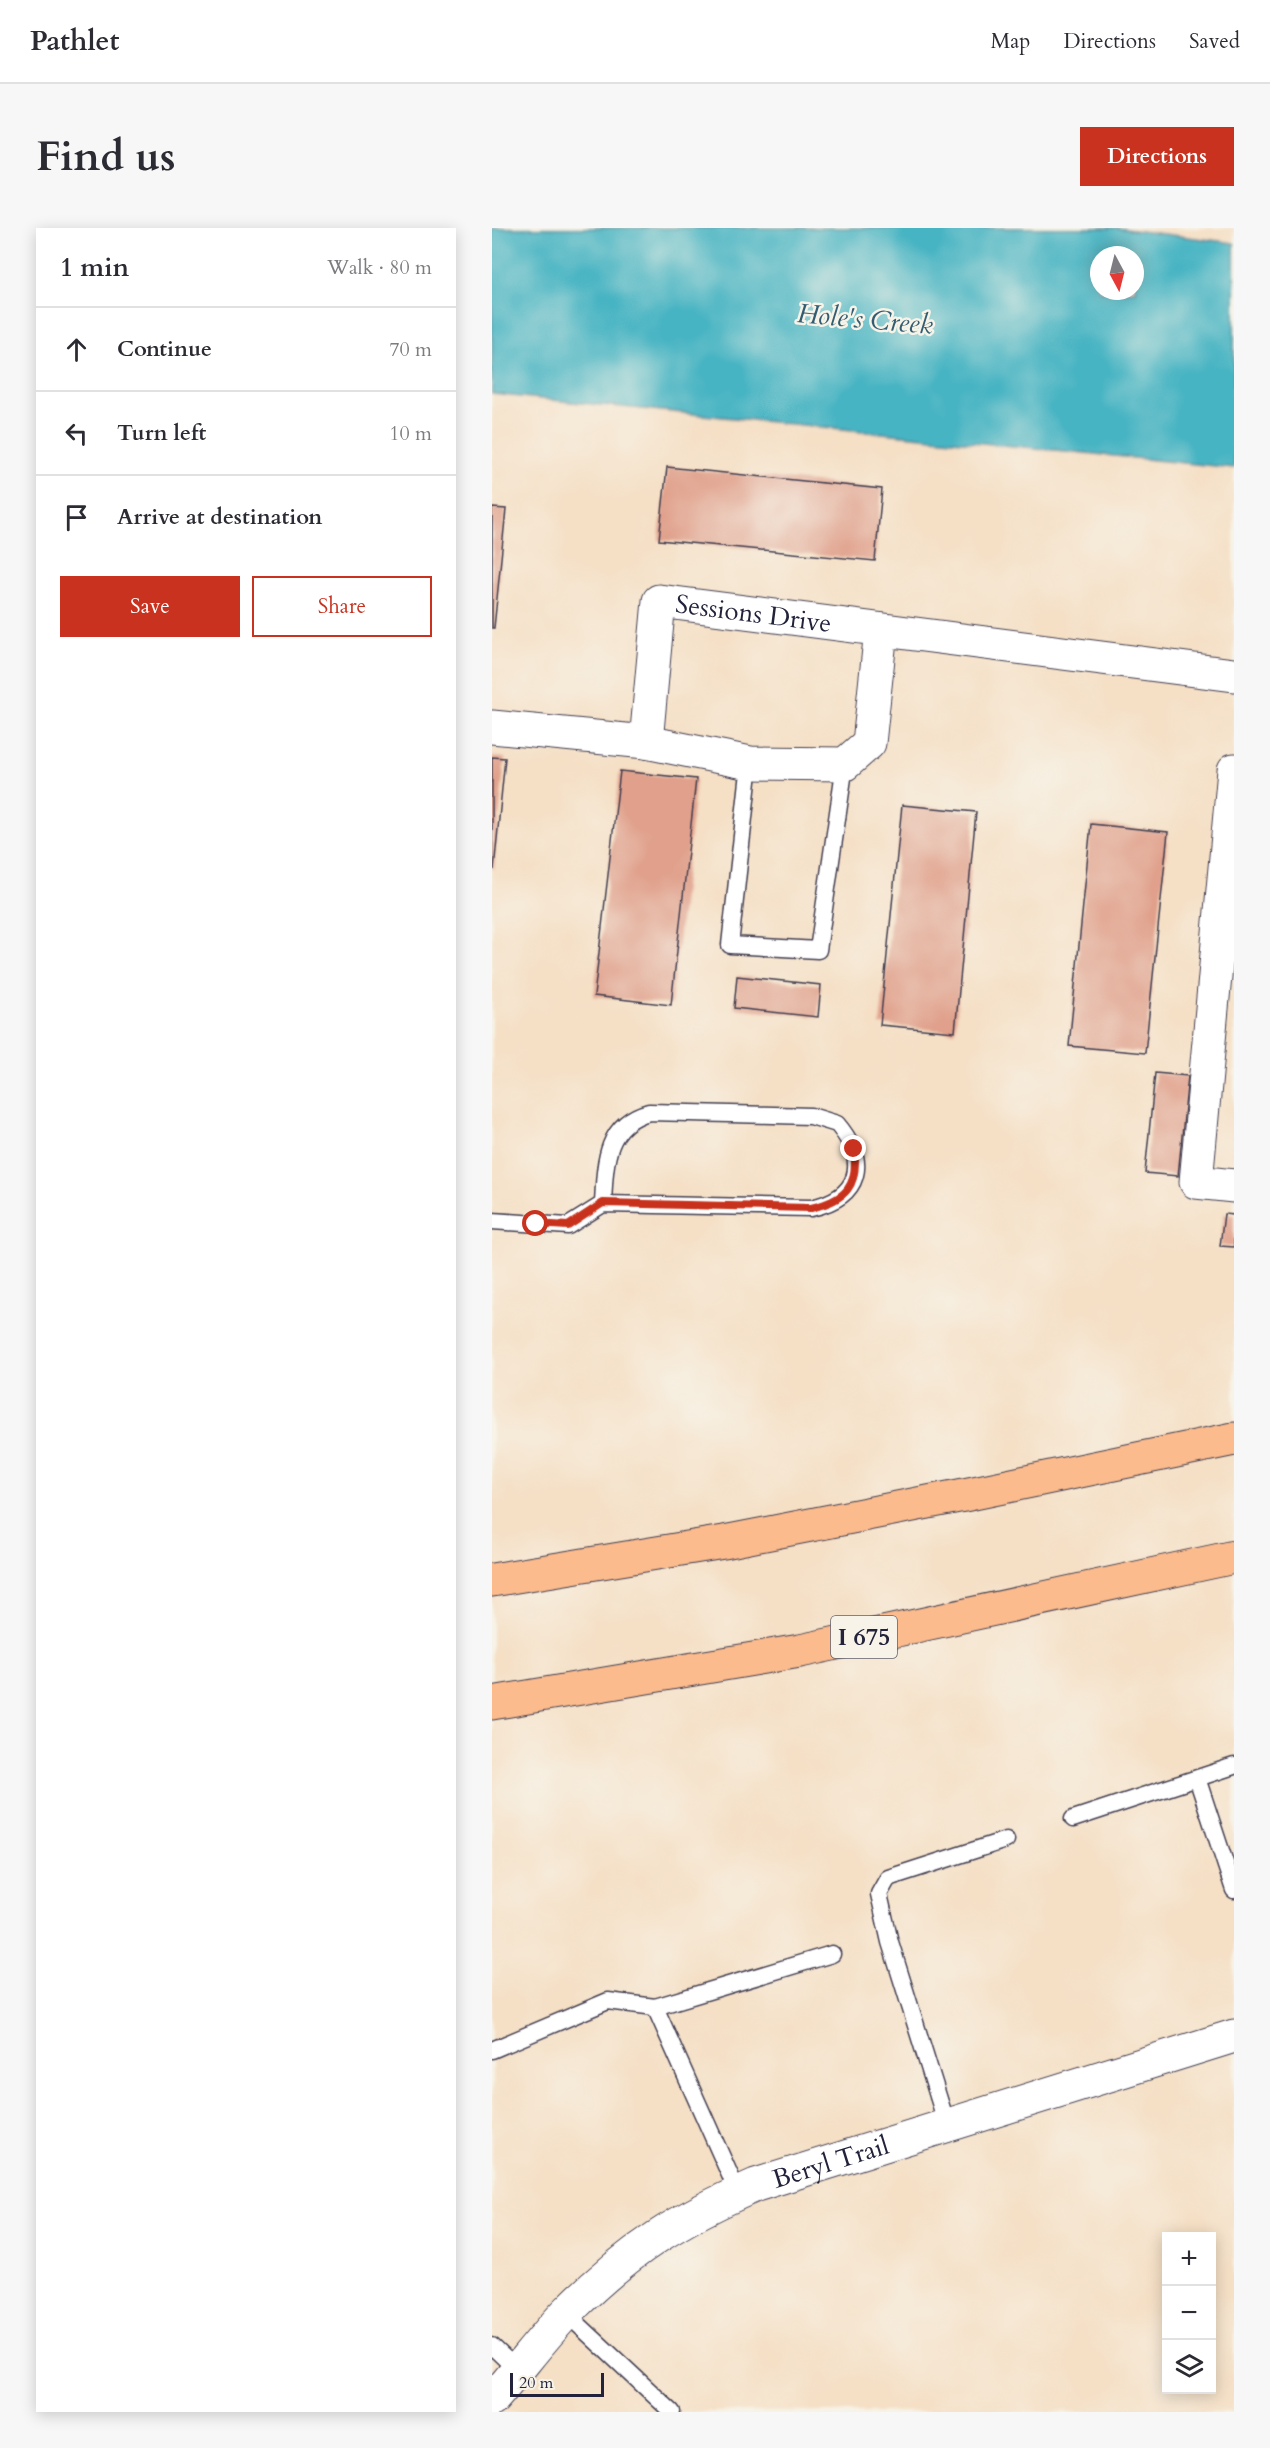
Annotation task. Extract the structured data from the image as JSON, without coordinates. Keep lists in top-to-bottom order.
{
  "streets": {
    "highway": ["I 675"],
    "street": ["Sessions Drive", "Beryl Trail"]
  },
  "water": ["Hole's Creek"],
  "scale_bar": "20 m",
  "north": "bottom",
  "page": {
    "header": "Pathlet",
    "nav": ["Map", "Directions", "Saved"],
    "buttons": [
      "Directions",
      ["Save", "Share"]
    ],
    "title": "Find us",
    "heading": ["1 min", "Walk · 80 m"],
    "list": [
      ["Continue", "70 m"],
      ["Turn left", "10 m"],
      "Arrive at destination"
    ],
    "map_buttons": ["+", "−"],
    "scale": "20 m"
  }
}
